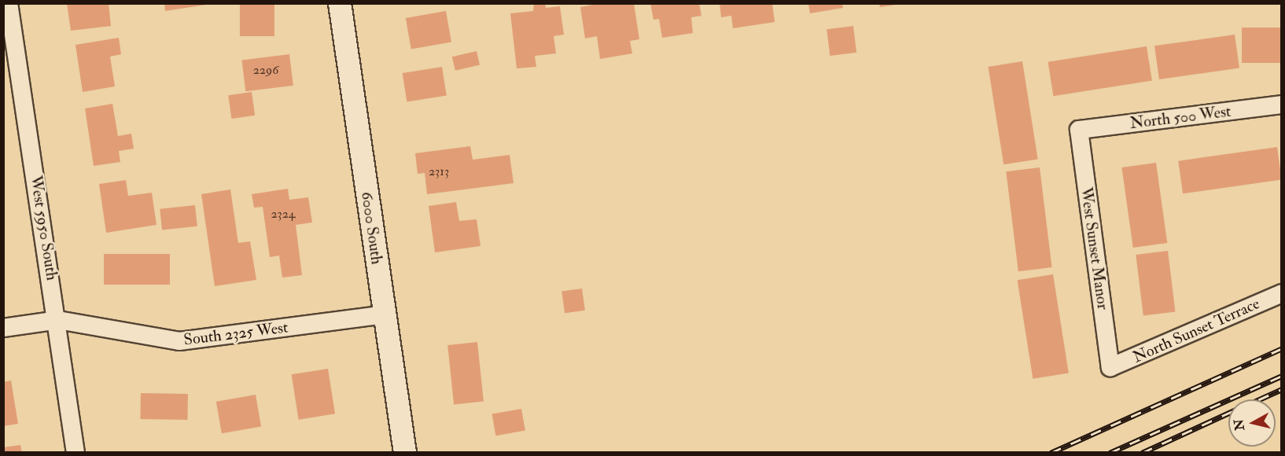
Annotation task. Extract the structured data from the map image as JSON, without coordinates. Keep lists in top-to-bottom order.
{
  "streets": {
    "street": [
      "North 500 West",
      "West 5950 South",
      "6000 South",
      "West Sunset Manor",
      "North Sunset Terrace",
      "South 2325 West"
    ]
  },
  "crossings": [
    ["North 500 West", "West Sunset Manor"],
    ["West 5950 South", "South 2325 West"],
    ["6000 South", "South 2325 West"],
    ["West Sunset Manor", "North Sunset Terrace"]
  ],
  "house_numbers": ["2296", "2313", "2324"],
  "north": "left"
}
